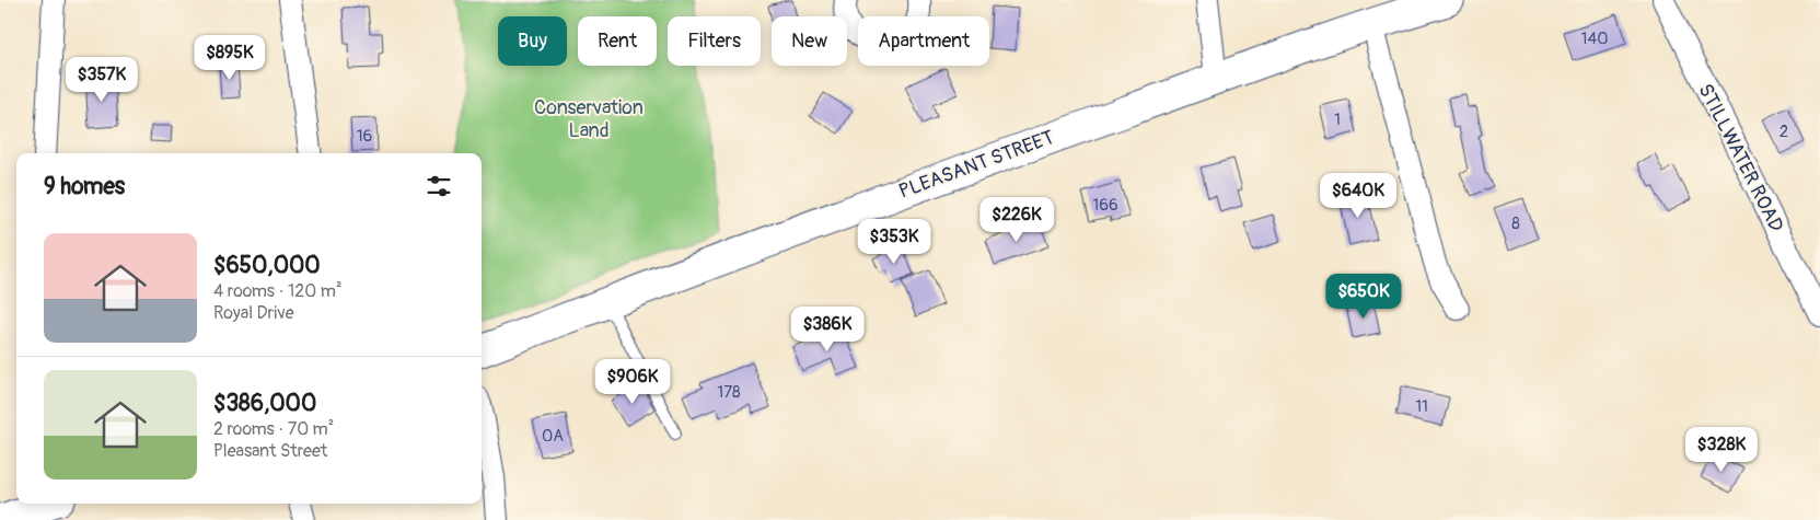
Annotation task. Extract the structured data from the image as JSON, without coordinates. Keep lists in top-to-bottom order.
{
  "streets": {
    "main road": ["PLEASANT STREET"],
    "street": ["STILLWATER ROAD"]
  },
  "parks": ["Conservation Land"],
  "house_numbers": [
    "140",
    "1",
    "2",
    "16",
    "166",
    "8",
    "178",
    "11",
    "0A"
  ],
  "page": {
    "chip": [
      "Buy",
      "Rent",
      "Filters",
      "New",
      "Apartment"
    ],
    "price": [
      "$895K",
      "$357K",
      "$640K",
      "$226K",
      "$353K",
      "$650K",
      "$386K",
      "$906K",
      "$328K"
    ],
    "heading": "9 homes",
    "list": [
      {
        "name": "$650,000",
        "note": "4 rooms · 120 m² · Royal Drive"
      },
      {
        "name": "$386,000",
        "note": "2 rooms · 70 m² · Pleasant Street"
      }
    ]
  }
}
